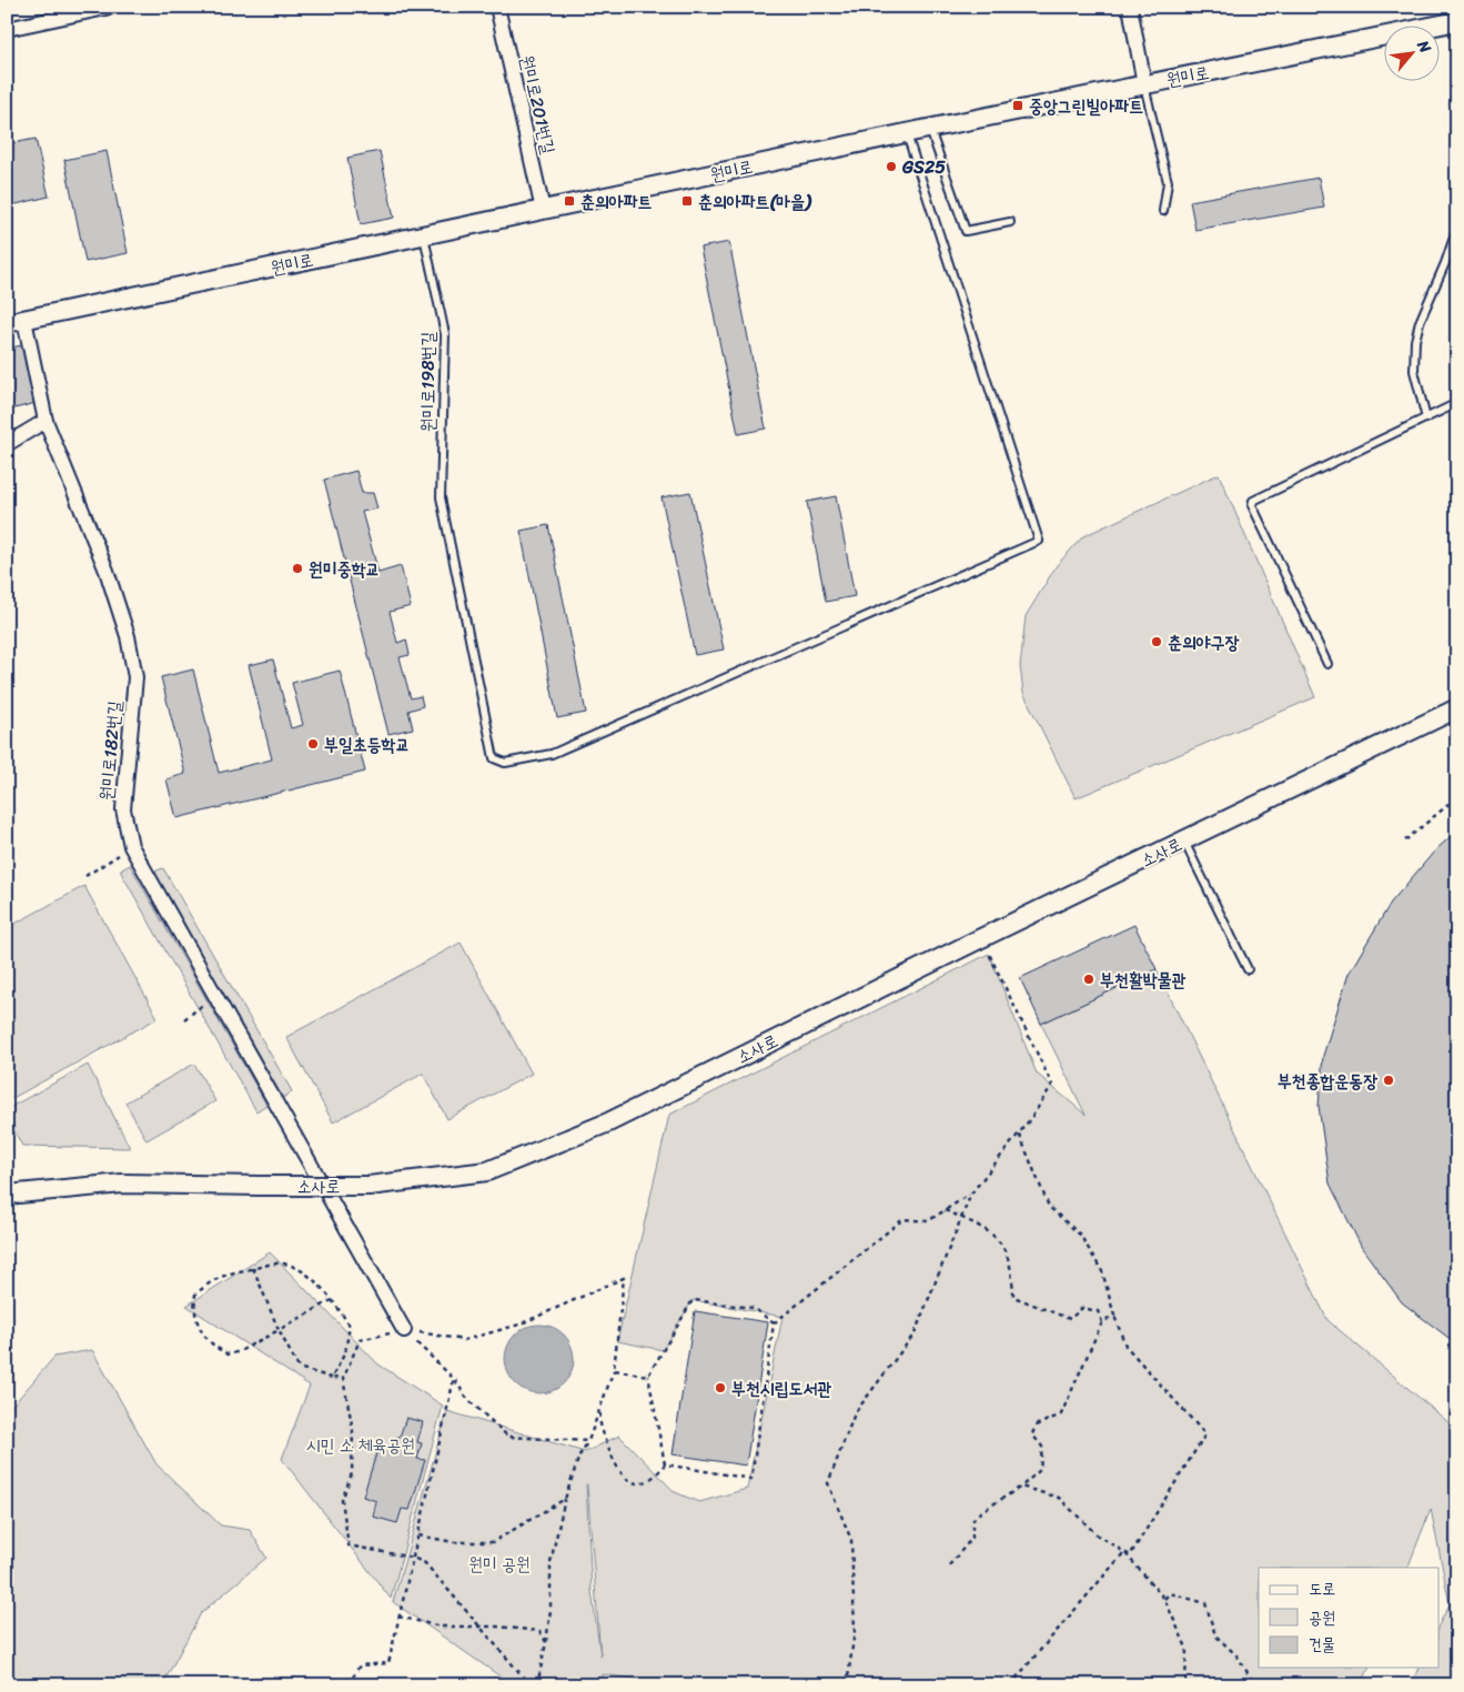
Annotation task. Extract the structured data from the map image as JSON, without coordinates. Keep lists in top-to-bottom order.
{
  "streets": {
    "street": [
      "원미로",
      "원미로201번길",
      "원미로182번길",
      "소사로"
    ],
    "lane": ["원미로198번길"]
  },
  "crossings": [
    ["원미로", "원미로201번길"],
    ["원미로", "원미로198번길"],
    ["원미로", "원미로182번길"]
  ],
  "parks": ["시민 소 체육공원", "원미 공원"],
  "places": {
    "transit": ["중앙그린빌아파트", "춘의아파트", "춘의아파트(마을)"],
    "other": [
      "GS25",
      "원미중학교",
      "춘의야구장",
      "부일초등학교",
      "부천활박물관",
      "부천종합운동장",
      "부천시립도서관"
    ]
  },
  "legend": ["도로", "공원", "건물"],
  "north": "top right"
}
